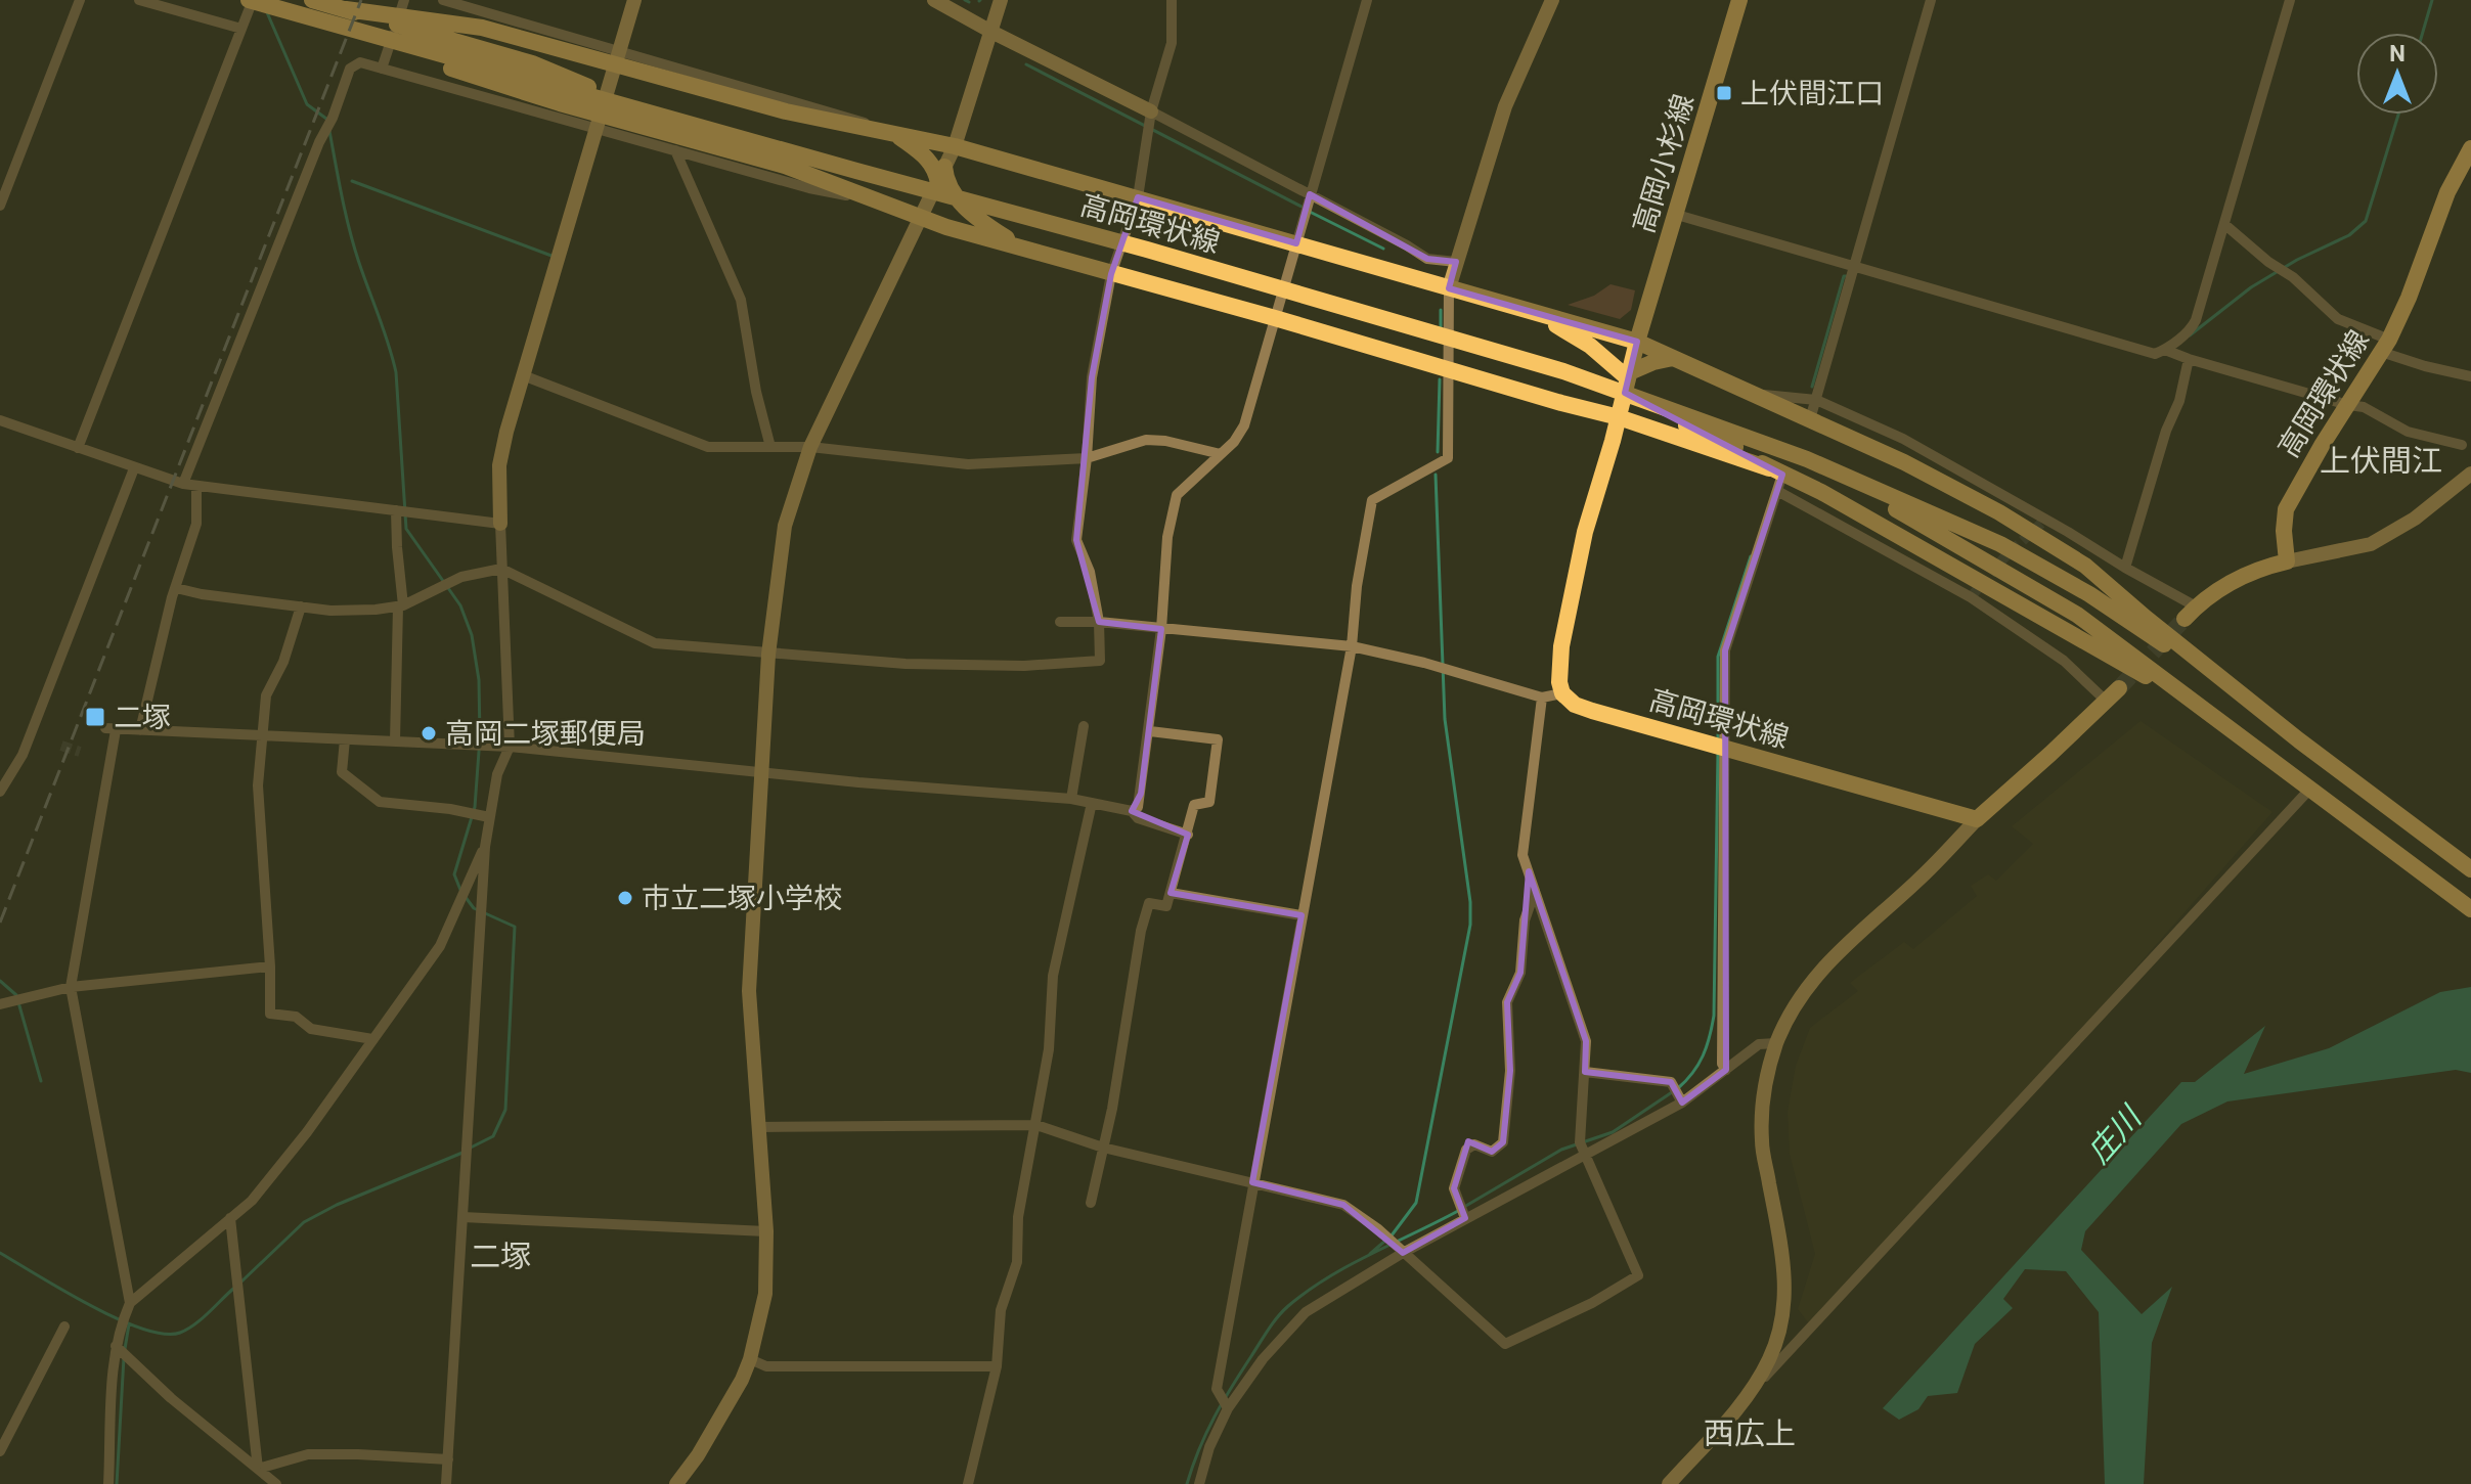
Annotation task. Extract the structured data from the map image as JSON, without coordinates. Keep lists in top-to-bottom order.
{
  "streets": {
    "main road": ["高岡小杉線", "高岡環状線"]
  },
  "districts": ["上伏間江", "二塚", "西広上"],
  "water": ["庄川"],
  "places": {
    "transit": ["上伏間江口", "二塚"],
    "other": ["高岡二塚郵便局", "市立二塚小学校"]
  },
  "north": "top"
}
